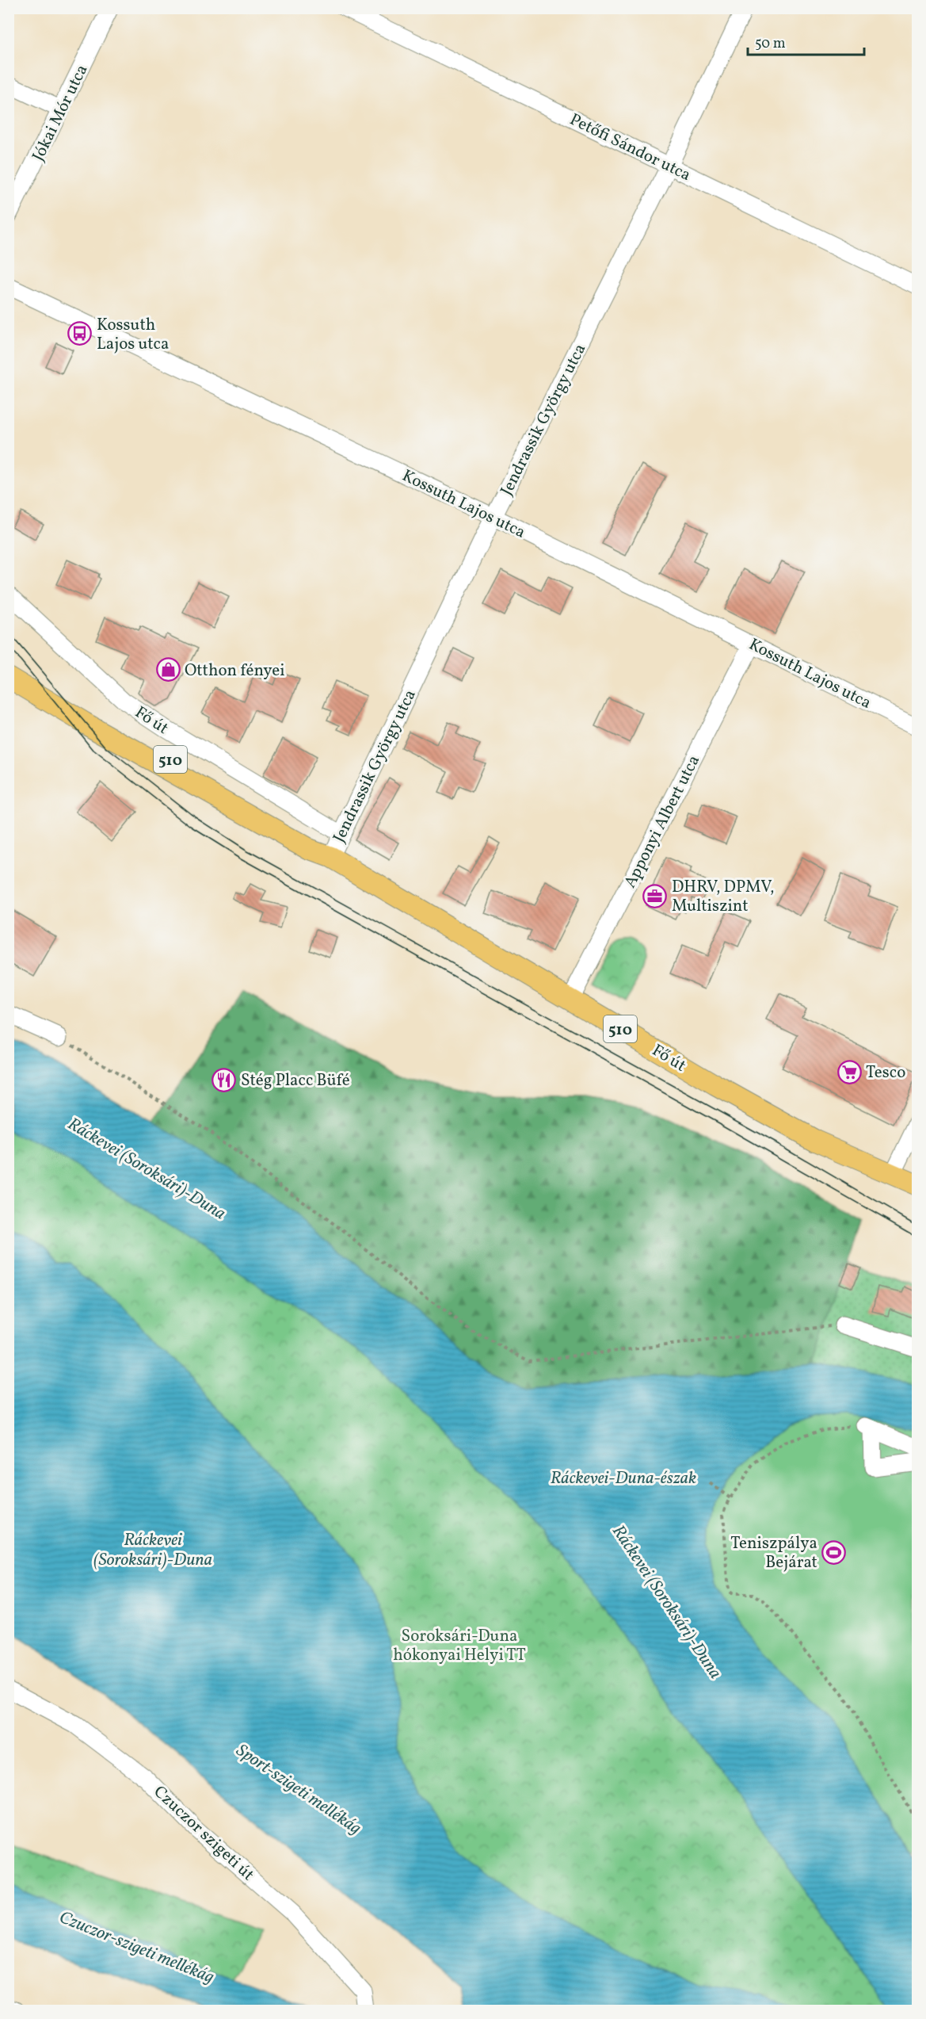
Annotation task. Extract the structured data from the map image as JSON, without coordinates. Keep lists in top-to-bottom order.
{
  "streets": {
    "main road": ["Fő út", "510"],
    "street": [
      "Jókai Mór utca",
      "Petőfi Sándor utca",
      "Jendrassik György utca",
      "Kossuth Lajos utca",
      "Apponyi Albert utca",
      "Czuczor szigeti út"
    ]
  },
  "crossings": [
    ["Petőfi Sándor utca", "Jendrassik György utca"],
    ["Jendrassik György utca", "Kossuth Lajos utca"],
    ["Jendrassik György utca", "Fő út"],
    ["Kossuth Lajos utca", "Apponyi Albert utca"],
    ["Fő út", "Apponyi Albert utca"]
  ],
  "water": [
    "Ráckevei (Soroksári)-Duna",
    "Ráckevei-Duna-észak",
    "Sport-szigeti mellékág",
    "Czuczor-szigeti mellékág"
  ],
  "parks": ["Soroksári-Duna hókonyai Helyi TT"],
  "places": {
    "bus stop": ["Kossuth Lajos utca"],
    "shop": ["Otthon fényei"],
    "office": ["DHRV, DPMV, Multiszint"],
    "supermarket": ["Tesco"],
    "restaurant": ["Stég Placc Büfé"],
    "sports": ["Teniszpálya Bejárat"]
  },
  "scale_bar": "50 m"
}
